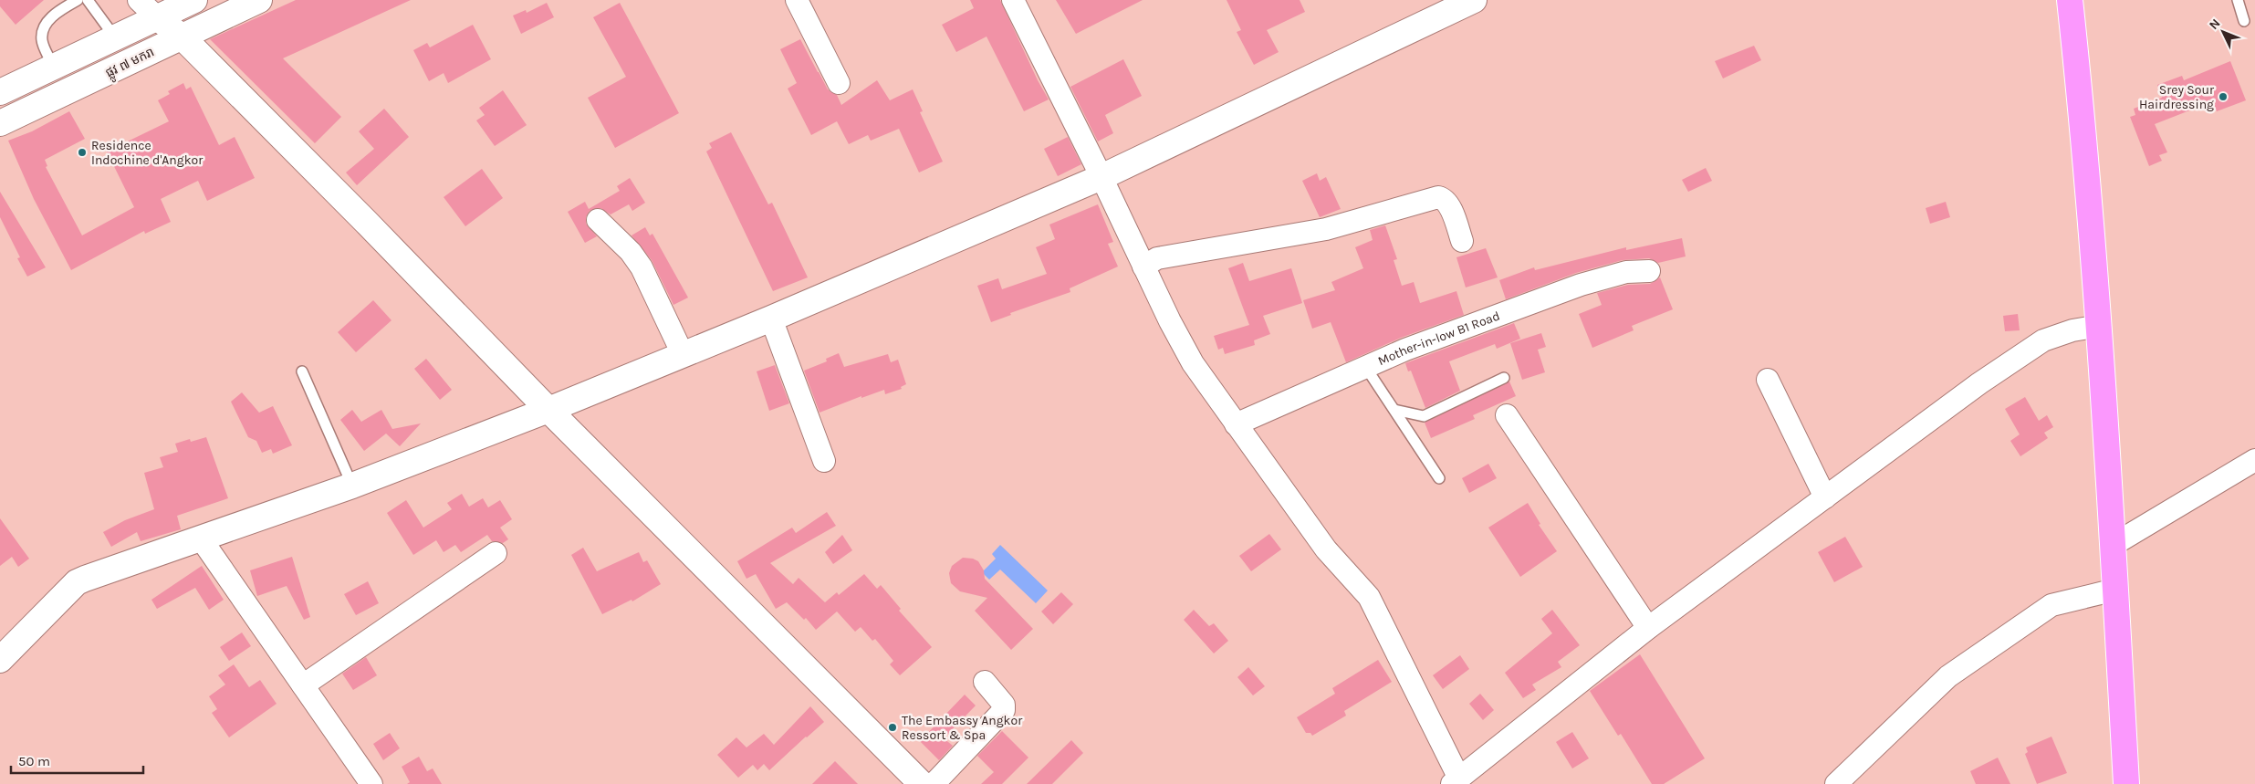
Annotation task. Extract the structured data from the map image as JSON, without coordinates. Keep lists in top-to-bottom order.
{
  "streets": {
    "street": ["ផ្លូវ ៧ មករា", "Mother-in-low B1 Road"]
  },
  "places": ["Srey Sour Hairdressing", "Residence Indochine d'Angkor", "The Embassy Angkor Ressort & Spa"],
  "scale_bar": "50 m",
  "north": "top left"
}
